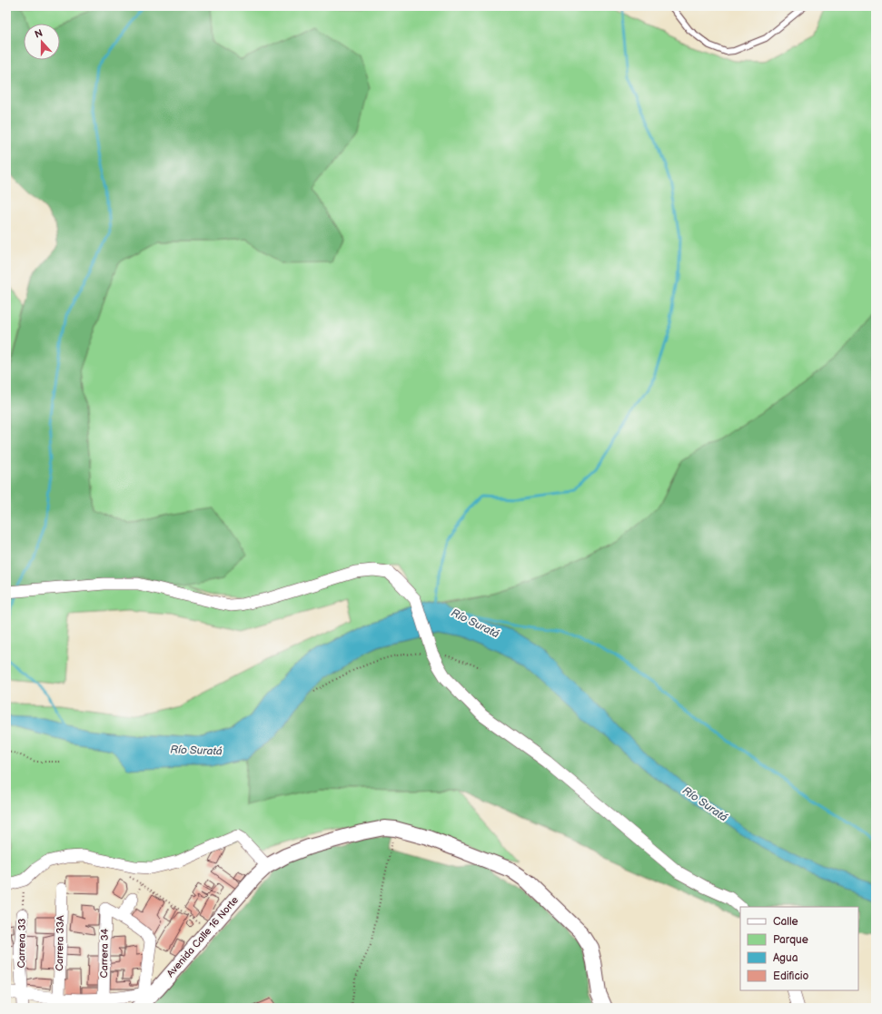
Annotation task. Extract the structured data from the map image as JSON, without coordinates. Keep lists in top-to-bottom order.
{
  "streets": {
    "street": [
      "Avenida Calle 16 Norte",
      "Carrera 33",
      "Carrera 33A",
      "Carrera 34"
    ]
  },
  "water": ["Río Suratá"],
  "legend": [
    "Calle",
    "Parque",
    "Agua",
    "Edificio"
  ],
  "north": "top"
}
